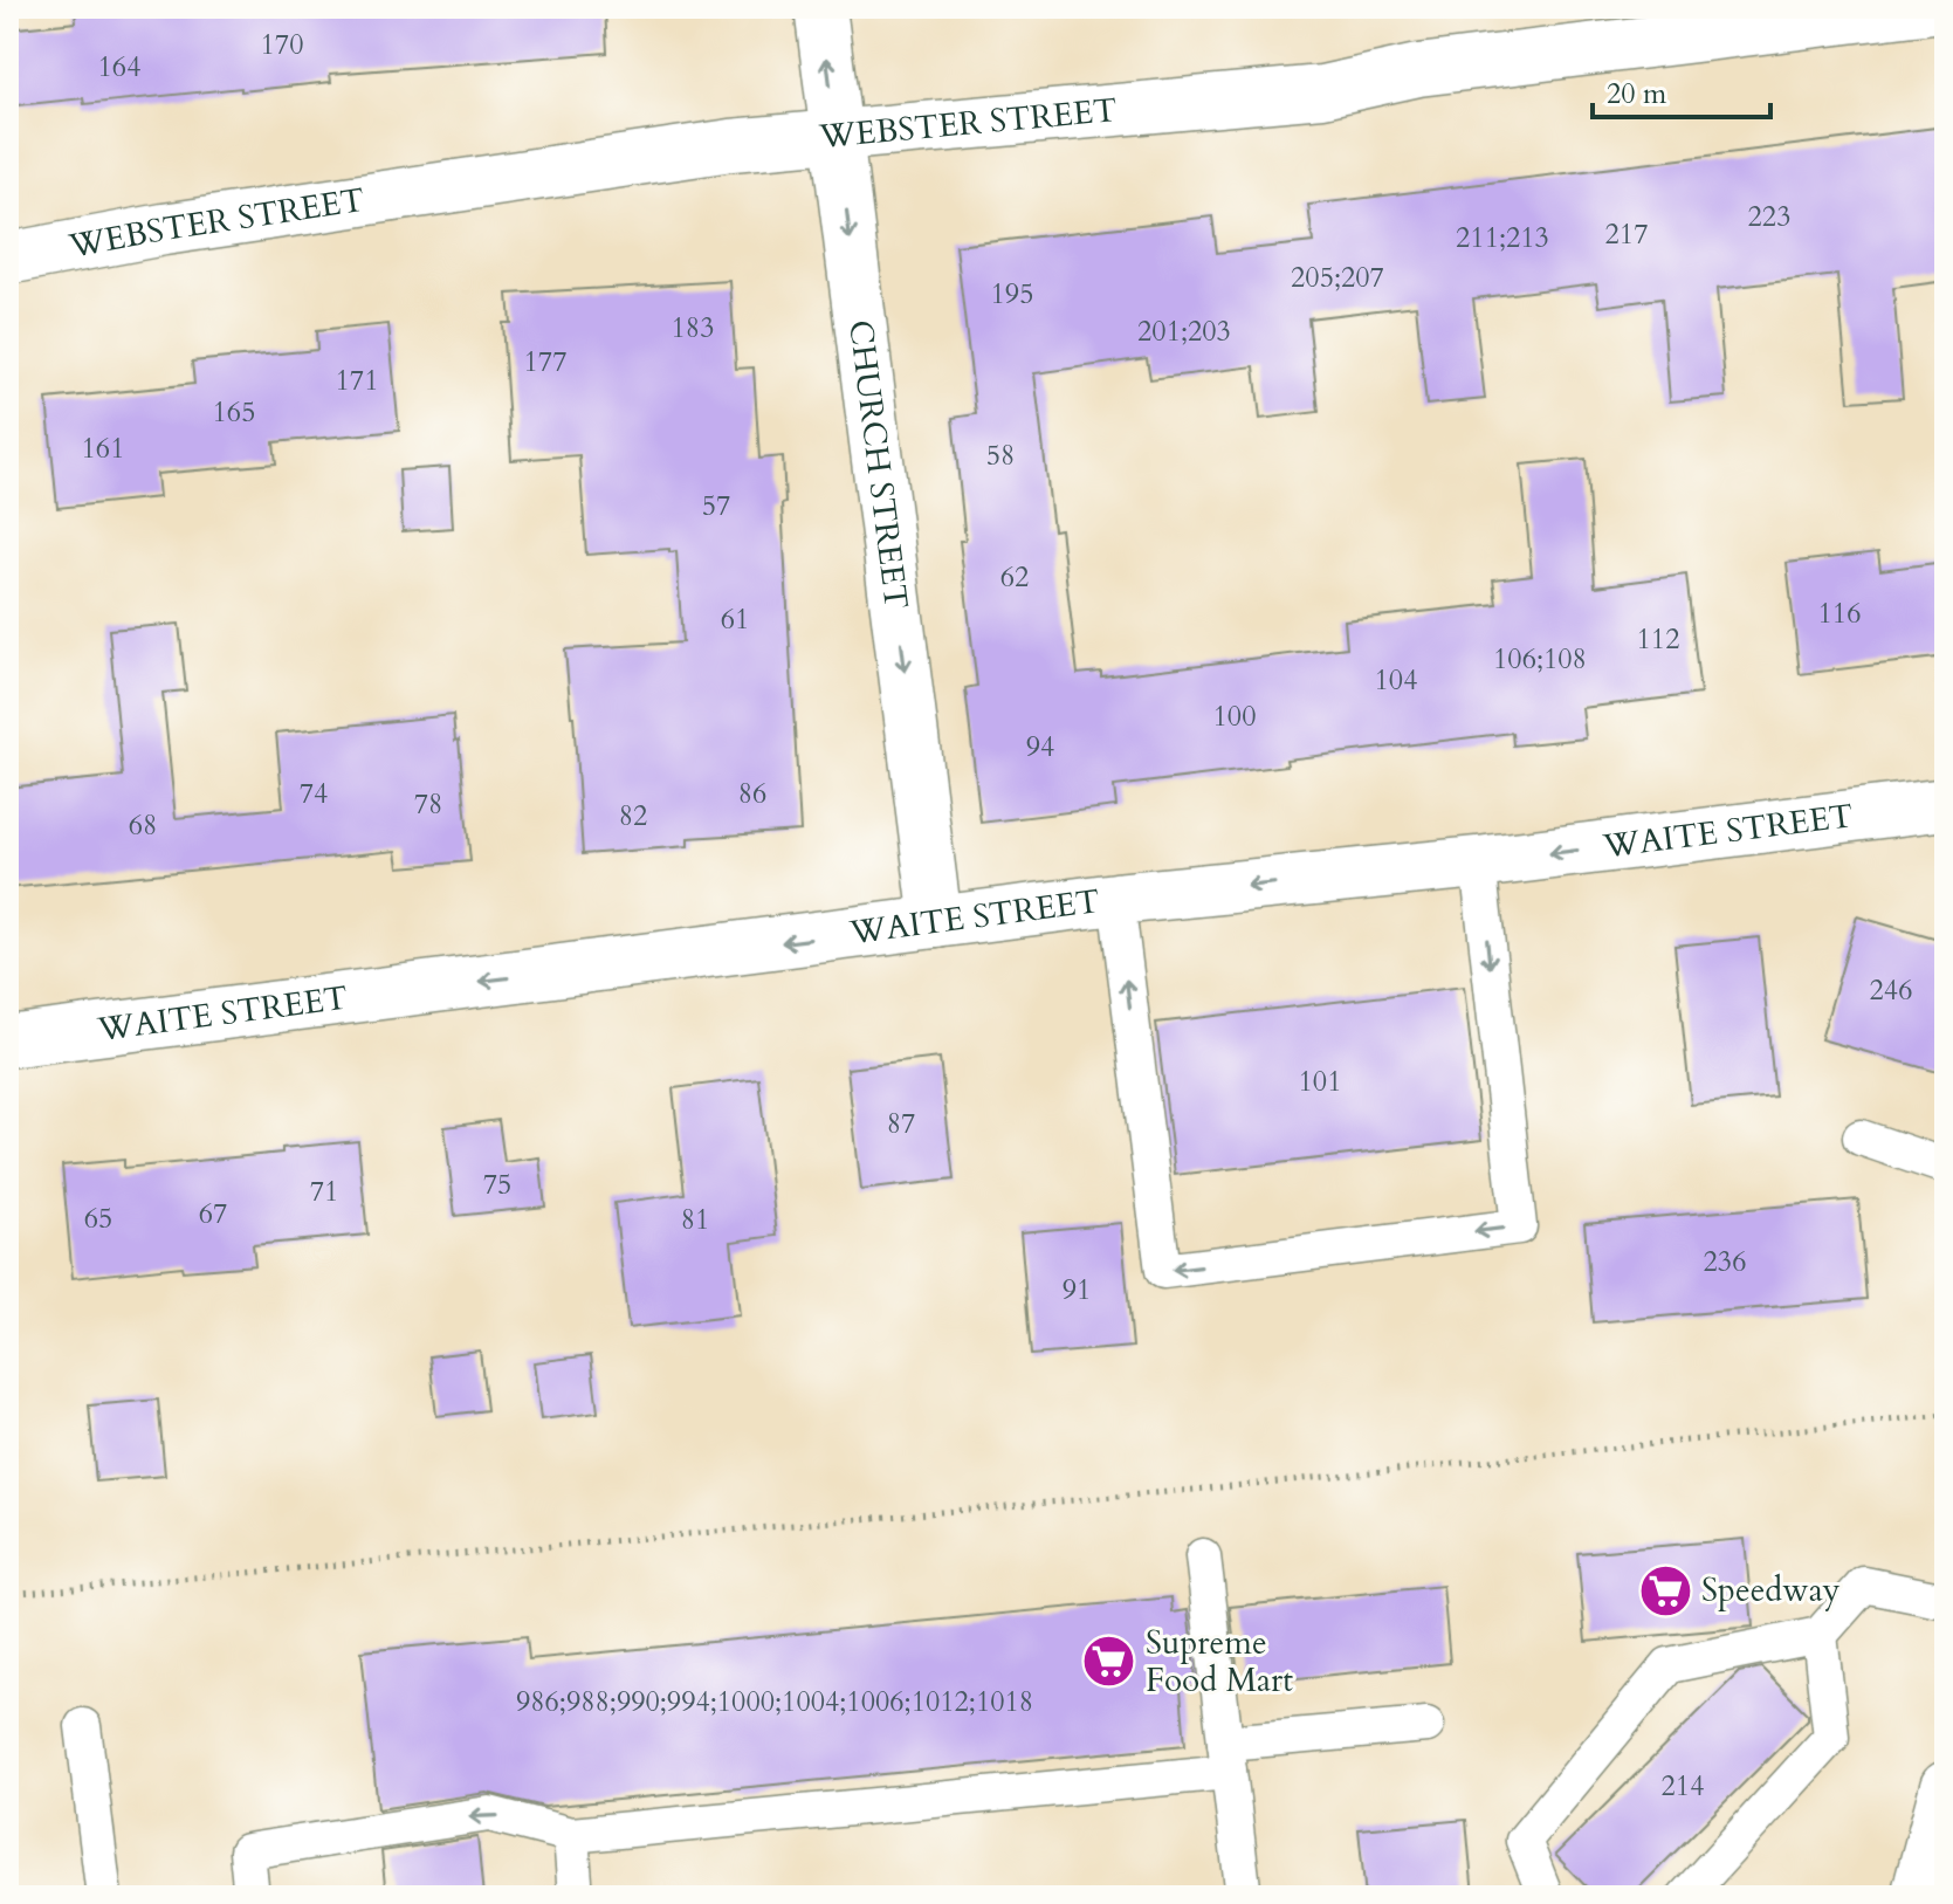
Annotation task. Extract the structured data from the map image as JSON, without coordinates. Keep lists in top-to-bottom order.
{
  "streets": {
    "street": ["WEBSTER STREET", "CHURCH STREET", "WAITE STREET"]
  },
  "crossings": [
    ["WEBSTER STREET", "CHURCH STREET"],
    ["CHURCH STREET", "WAITE STREET"]
  ],
  "one_way": ["WAITE STREET"],
  "places": {
    "supermarket": ["Speedway", "Supreme Food Mart"]
  },
  "house_numbers": [
    "170",
    "164",
    "223",
    "217",
    "211;213",
    "205;207",
    "195",
    "183",
    "201;203",
    "177",
    "171",
    "165",
    "161",
    "58",
    "57",
    "62",
    "116",
    "61",
    "112",
    "106;108",
    "104",
    "100",
    "94",
    "74",
    "86",
    "78",
    "82",
    "68",
    "246",
    "101",
    "87",
    "75",
    "71",
    "67",
    "65",
    "81",
    "236",
    "91",
    "986;988;990;994;1000;1004;1006;1012;1018",
    "214"
  ],
  "scale_bar": "20 m"
}
